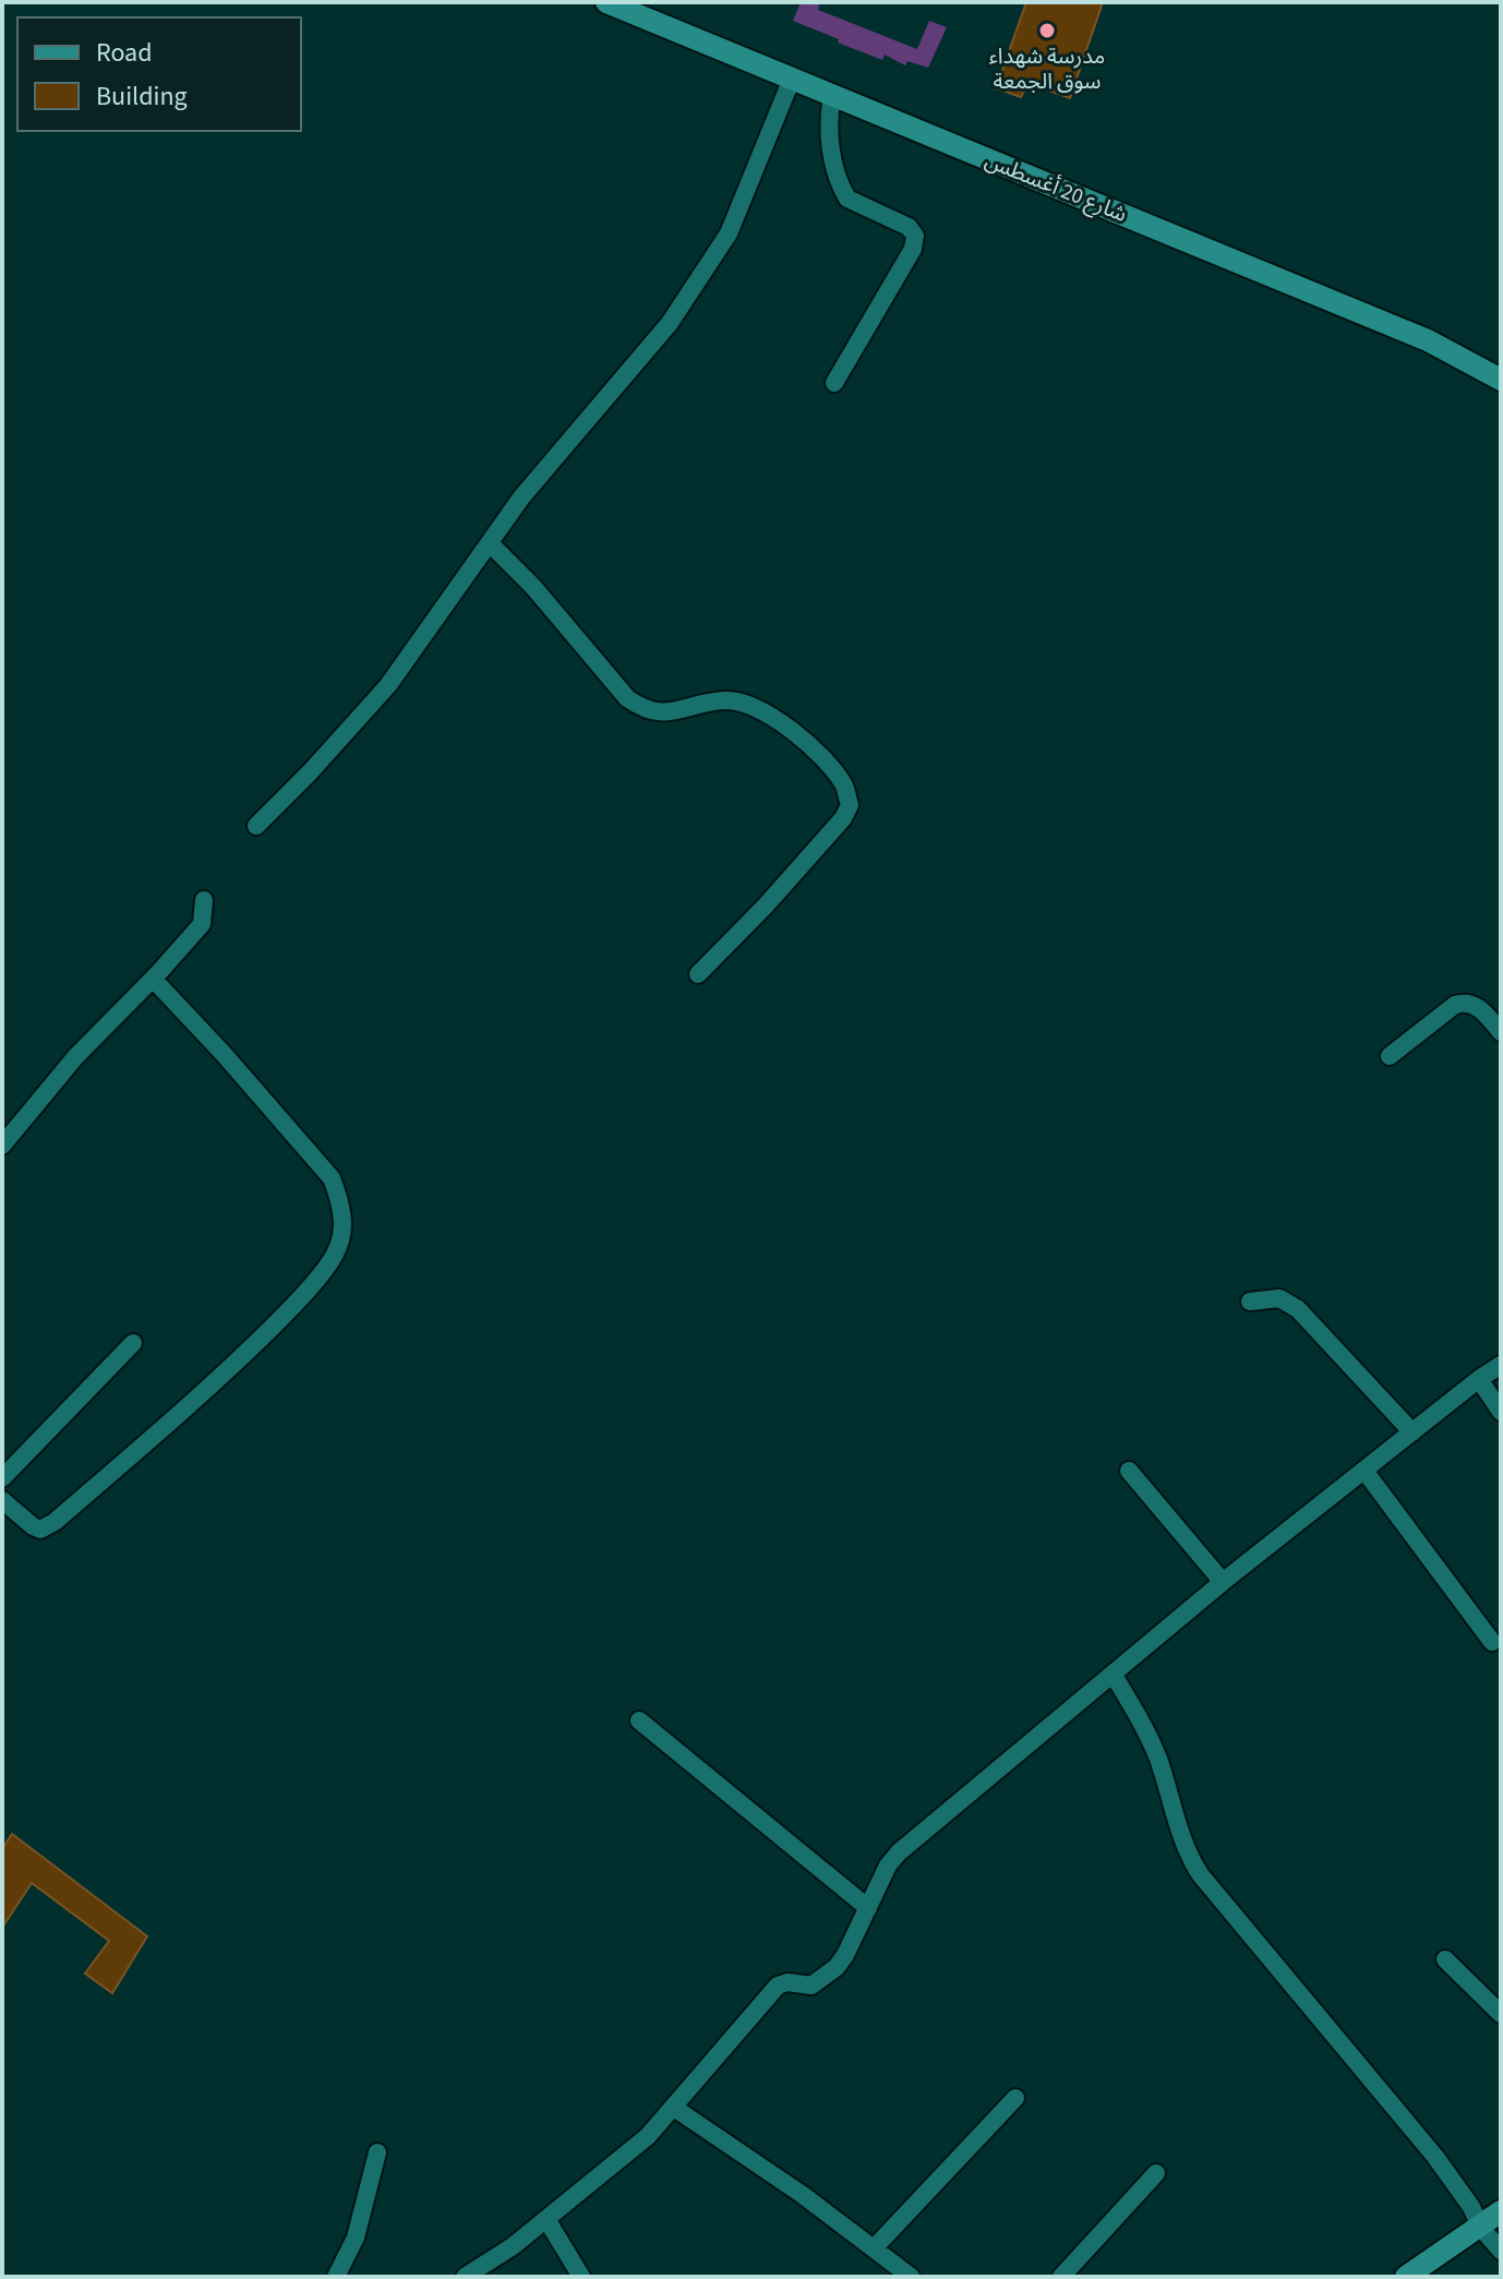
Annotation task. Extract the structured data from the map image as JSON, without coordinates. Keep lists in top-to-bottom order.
{
  "streets": {
    "street": ["شارع 20 أغسطس"]
  },
  "places": ["مدرسة شهداء سوق الجمعة"],
  "legend": ["Road", "Building"]
}
